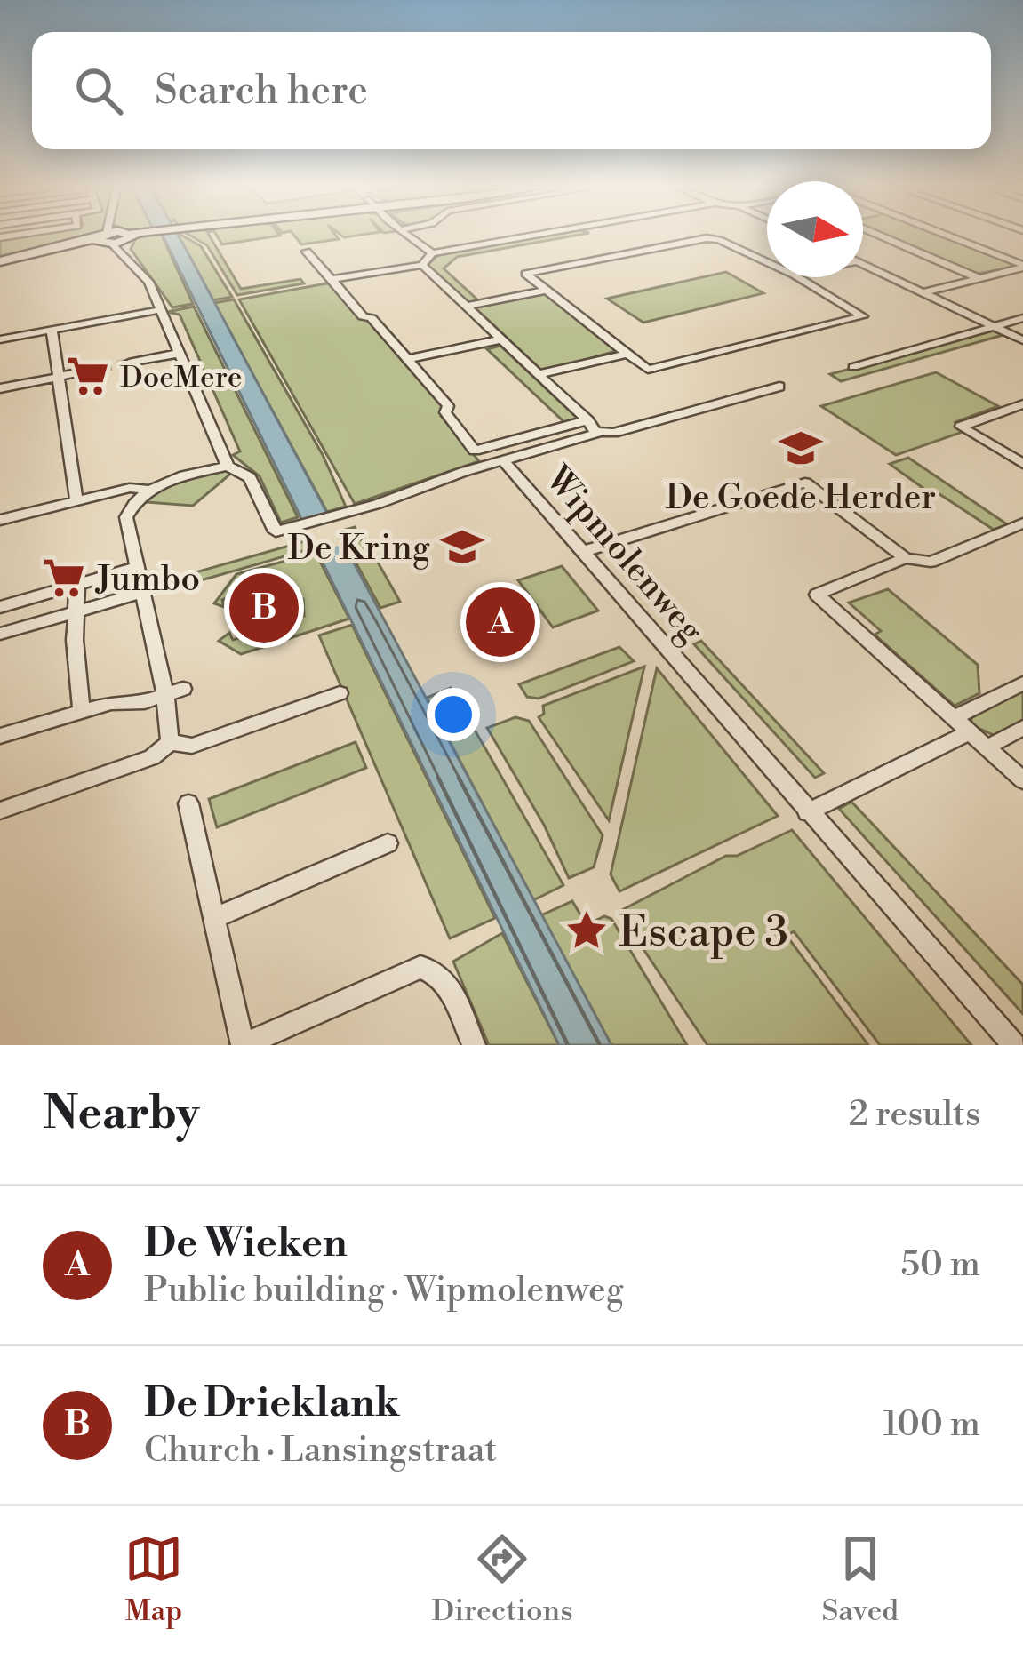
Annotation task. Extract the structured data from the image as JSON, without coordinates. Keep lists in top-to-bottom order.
{
  "streets": {
    "street": ["Wipmolenweg"]
  },
  "places": {
    "supermarket": ["DoeMere", "Jumbo"],
    "school or university": ["De Goede Herder", "De Kring"],
    "place": ["Escape 3"]
  },
  "north": "right",
  "page": {
    "search": "Search here",
    "pins": ["B", "A"],
    "heading": ["Nearby", "2 results"],
    "list": [
      {
        "mark": "A",
        "name": "De Wieken",
        "note": "Public building · Wipmolenweg",
        "value": "50 m"
      },
      {
        "mark": "B",
        "name": "De Drieklank",
        "note": "Church · Lansingstraat",
        "value": "100 m"
      }
    ],
    "nav": ["Map", "Directions", "Saved"]
  }
}
